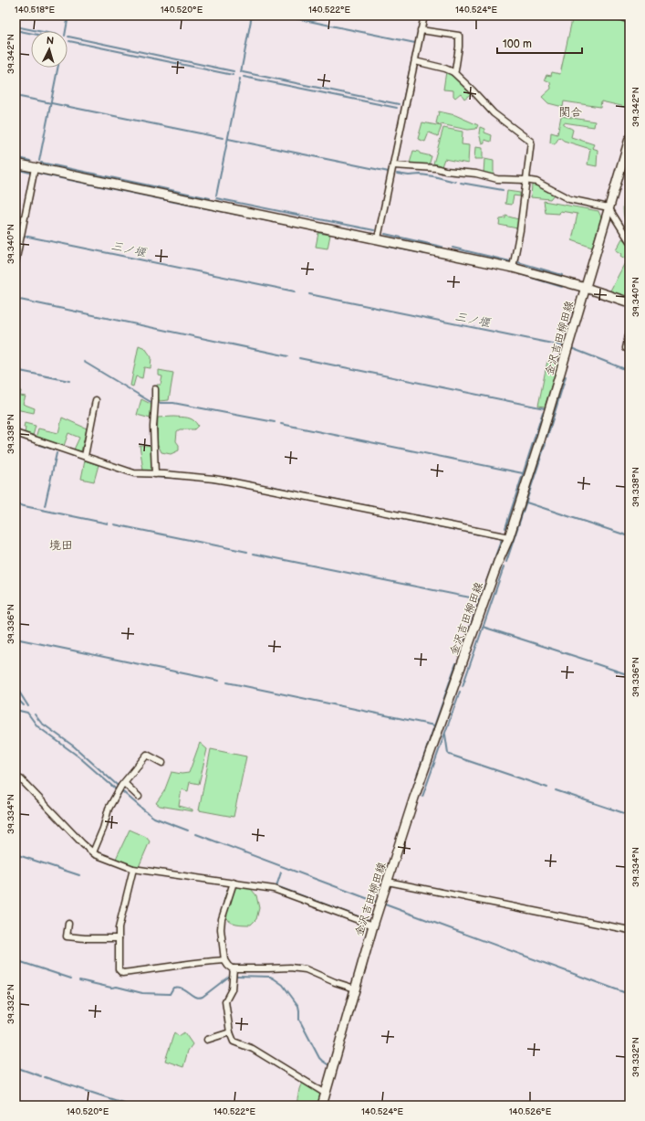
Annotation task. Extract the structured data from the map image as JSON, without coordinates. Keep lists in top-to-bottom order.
{
  "streets": {
    "main road": ["金沢吉田柳田線"]
  },
  "districts": ["関合", "境田"],
  "water": ["三ノ堰"],
  "scale_bar": "100 m",
  "north": "top",
  "coordinates": [
    "140.518°E",
    "140.520°E",
    "140.522°E",
    "140.524°E",
    "39.342°N",
    "39.340°N",
    "39.338°N",
    "39.336°N",
    "39.334°N",
    "39.332°N",
    "140.526°E"
  ]
}
